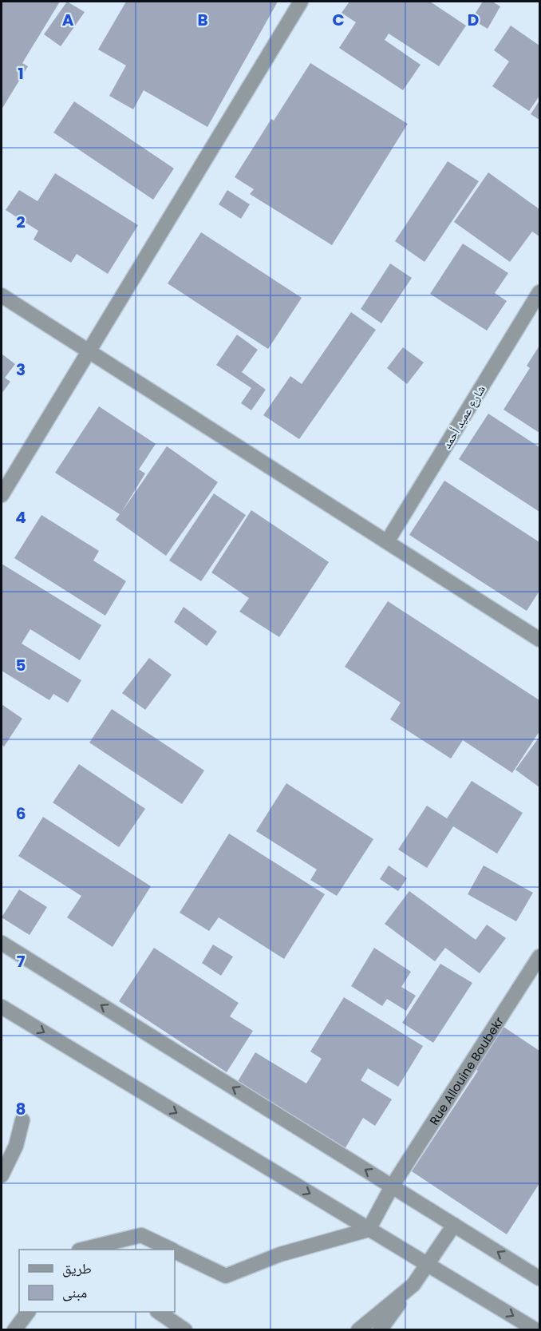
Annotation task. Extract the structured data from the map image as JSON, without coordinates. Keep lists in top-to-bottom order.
{
  "streets": {
    "street": ["شارع عميد أحمد", "Rue Allouine Boubekr"]
  },
  "legend": ["طريق", "مبنى"],
  "grid": {
    "columns": [
      "A",
      "B",
      "C",
      "D"
    ],
    "rows": [
      "1",
      "2",
      "3",
      "4",
      "5",
      "6",
      "7",
      "8"
    ]
  }
}
